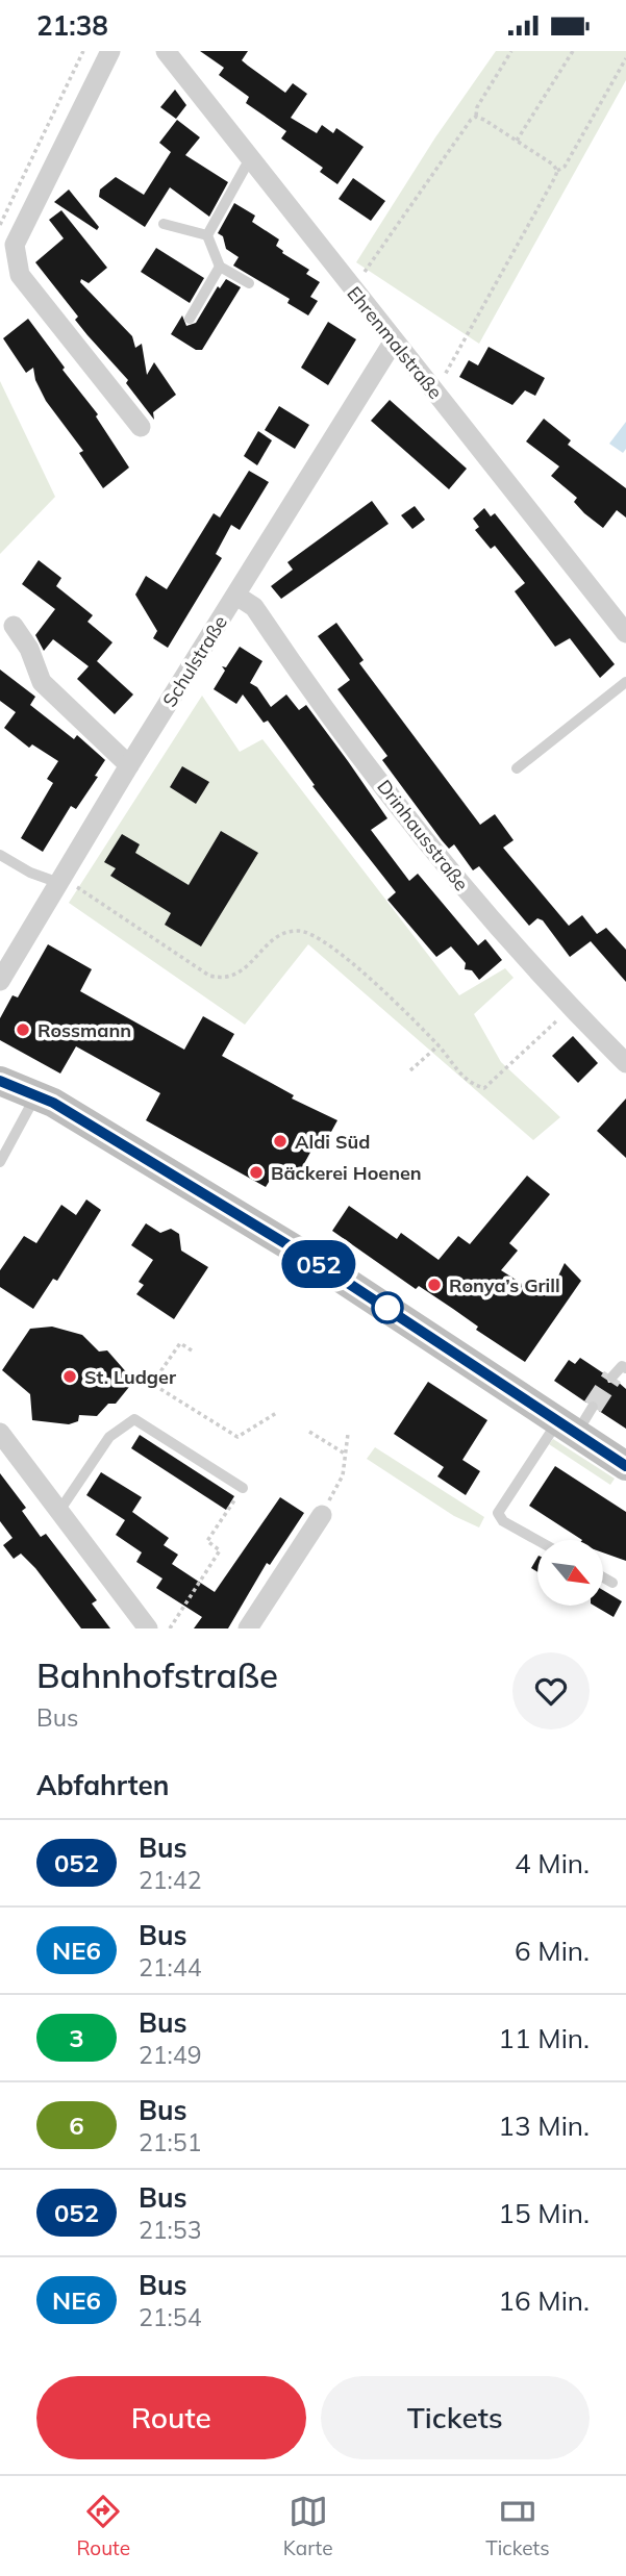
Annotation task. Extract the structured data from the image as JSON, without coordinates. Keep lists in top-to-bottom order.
{
  "streets": {
    "street": ["Ehrenmalstraße", "Schulstraße", "Drinhausstraße"]
  },
  "crossings": [
    ["Ehrenmalstraße", "Schulstraße"],
    ["Schulstraße", "Drinhausstraße"]
  ],
  "places": [
    "Rossmann",
    "Aldi Süd",
    "Bäckerei Hoenen",
    "Ronya’s Grill",
    "St. Ludger"
  ],
  "lines": ["bus line 052"],
  "north": "bottom right",
  "page": {
    "status": "21:38",
    "on_map": "052",
    "heading": [
      ["Bahnhofstraße", "Bus"],
      "Abfahrten"
    ],
    "list": [
      {
        "mark": "052",
        "name": "Bus",
        "note": "21:42",
        "value": "4 Min."
      },
      {
        "mark": "NE6",
        "name": "Bus",
        "note": "21:44",
        "value": "6 Min."
      },
      {
        "mark": "3",
        "name": "Bus",
        "note": "21:49",
        "value": "11 Min."
      },
      {
        "mark": "6",
        "name": "Bus",
        "note": "21:51",
        "value": "13 Min."
      },
      {
        "mark": "052",
        "name": "Bus",
        "note": "21:53",
        "value": "15 Min."
      },
      {
        "mark": "NE6",
        "name": "Bus",
        "note": "21:54",
        "value": "16 Min."
      }
    ],
    "buttons": ["Route", "Tickets"],
    "tabs": ["Route", "Karte", "Tickets"]
  }
}
